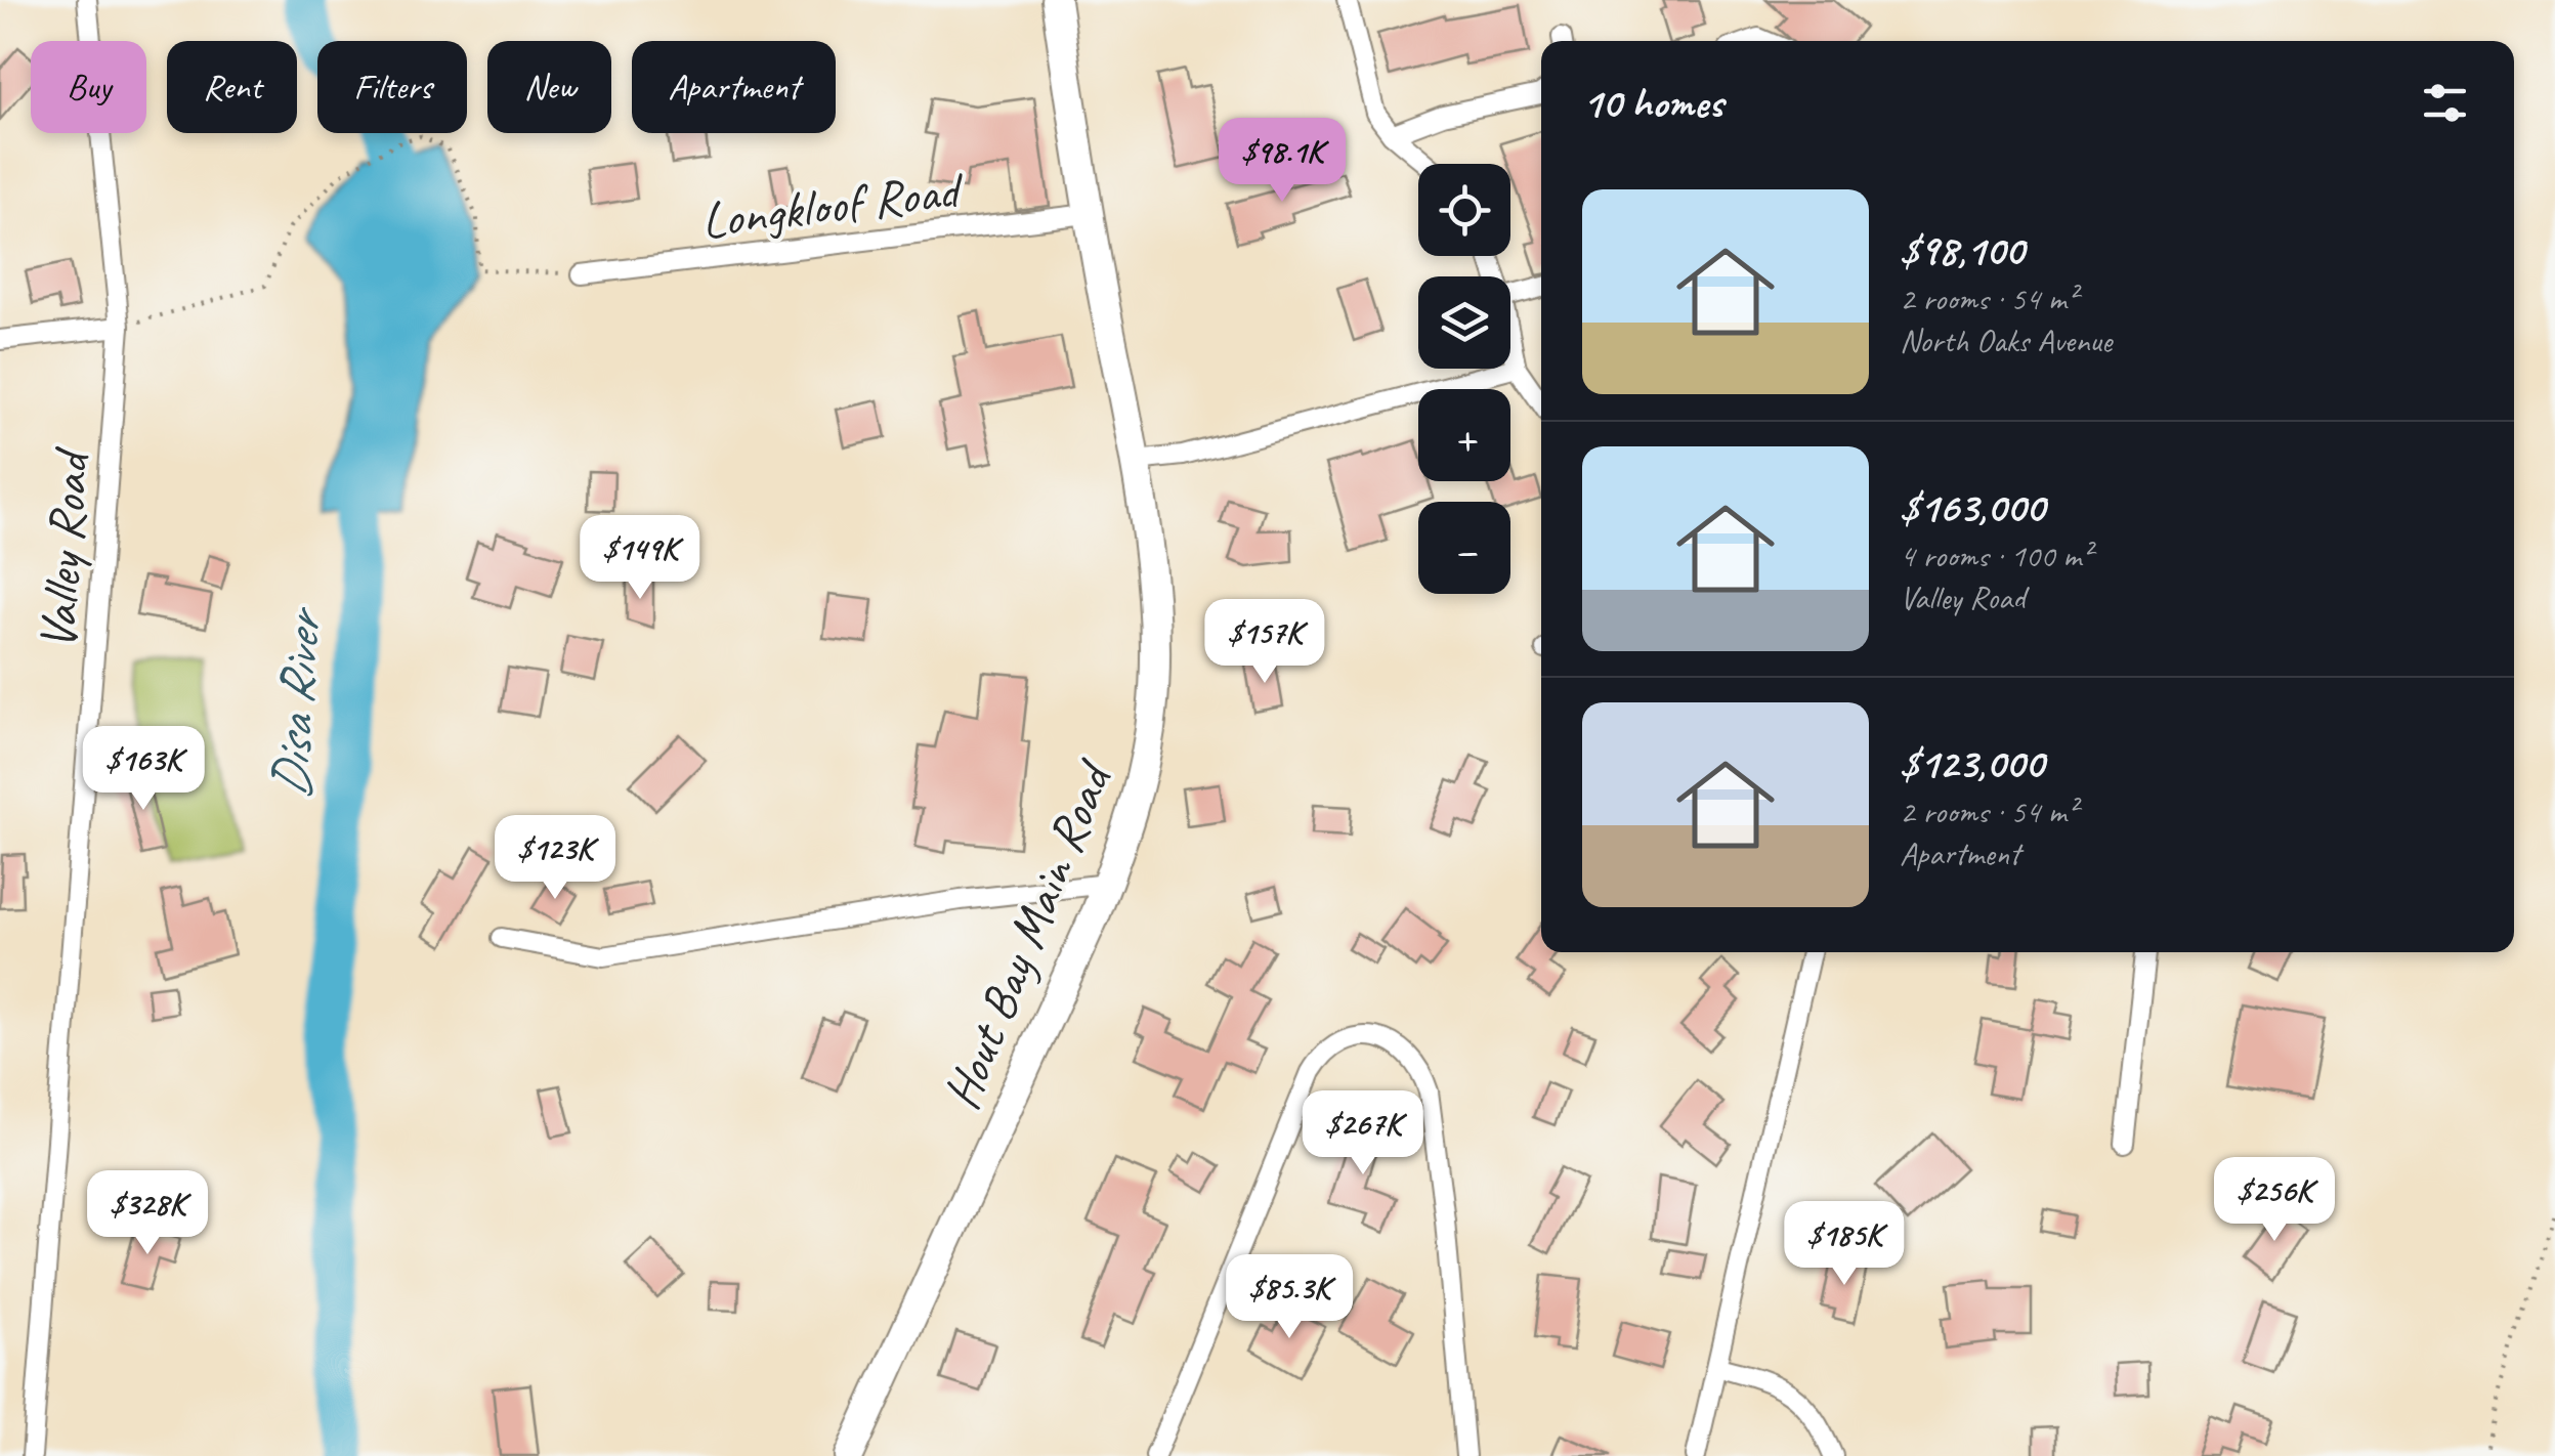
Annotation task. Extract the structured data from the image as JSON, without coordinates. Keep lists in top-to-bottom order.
{
  "streets": {
    "main road": ["Hout Bay Main Road"],
    "street": ["Longkloof Road", "Valley Road"]
  },
  "crossings": [
    ["Longkloof Road", "Hout Bay Main Road"]
  ],
  "water": ["Disa River"],
  "page": {
    "chip": [
      "Buy",
      "Rent",
      "Filters",
      "New",
      "Apartment"
    ],
    "heading": "10 homes",
    "price": [
      "$98.1K",
      "$149K",
      "$157K",
      "$163K",
      "$123K",
      "$267K",
      "$256K",
      "$328K",
      "$185K",
      "$85.3K"
    ],
    "map_buttons": ["+", "−"],
    "list": [
      {
        "name": "$98,100",
        "note": "2 rooms · 54 m² · North Oaks Avenue"
      },
      {
        "name": "$163,000",
        "note": "4 rooms · 100 m² · Valley Road"
      },
      {
        "name": "$123,000",
        "note": "2 rooms · 54 m² · Apartment"
      }
    ]
  }
}
